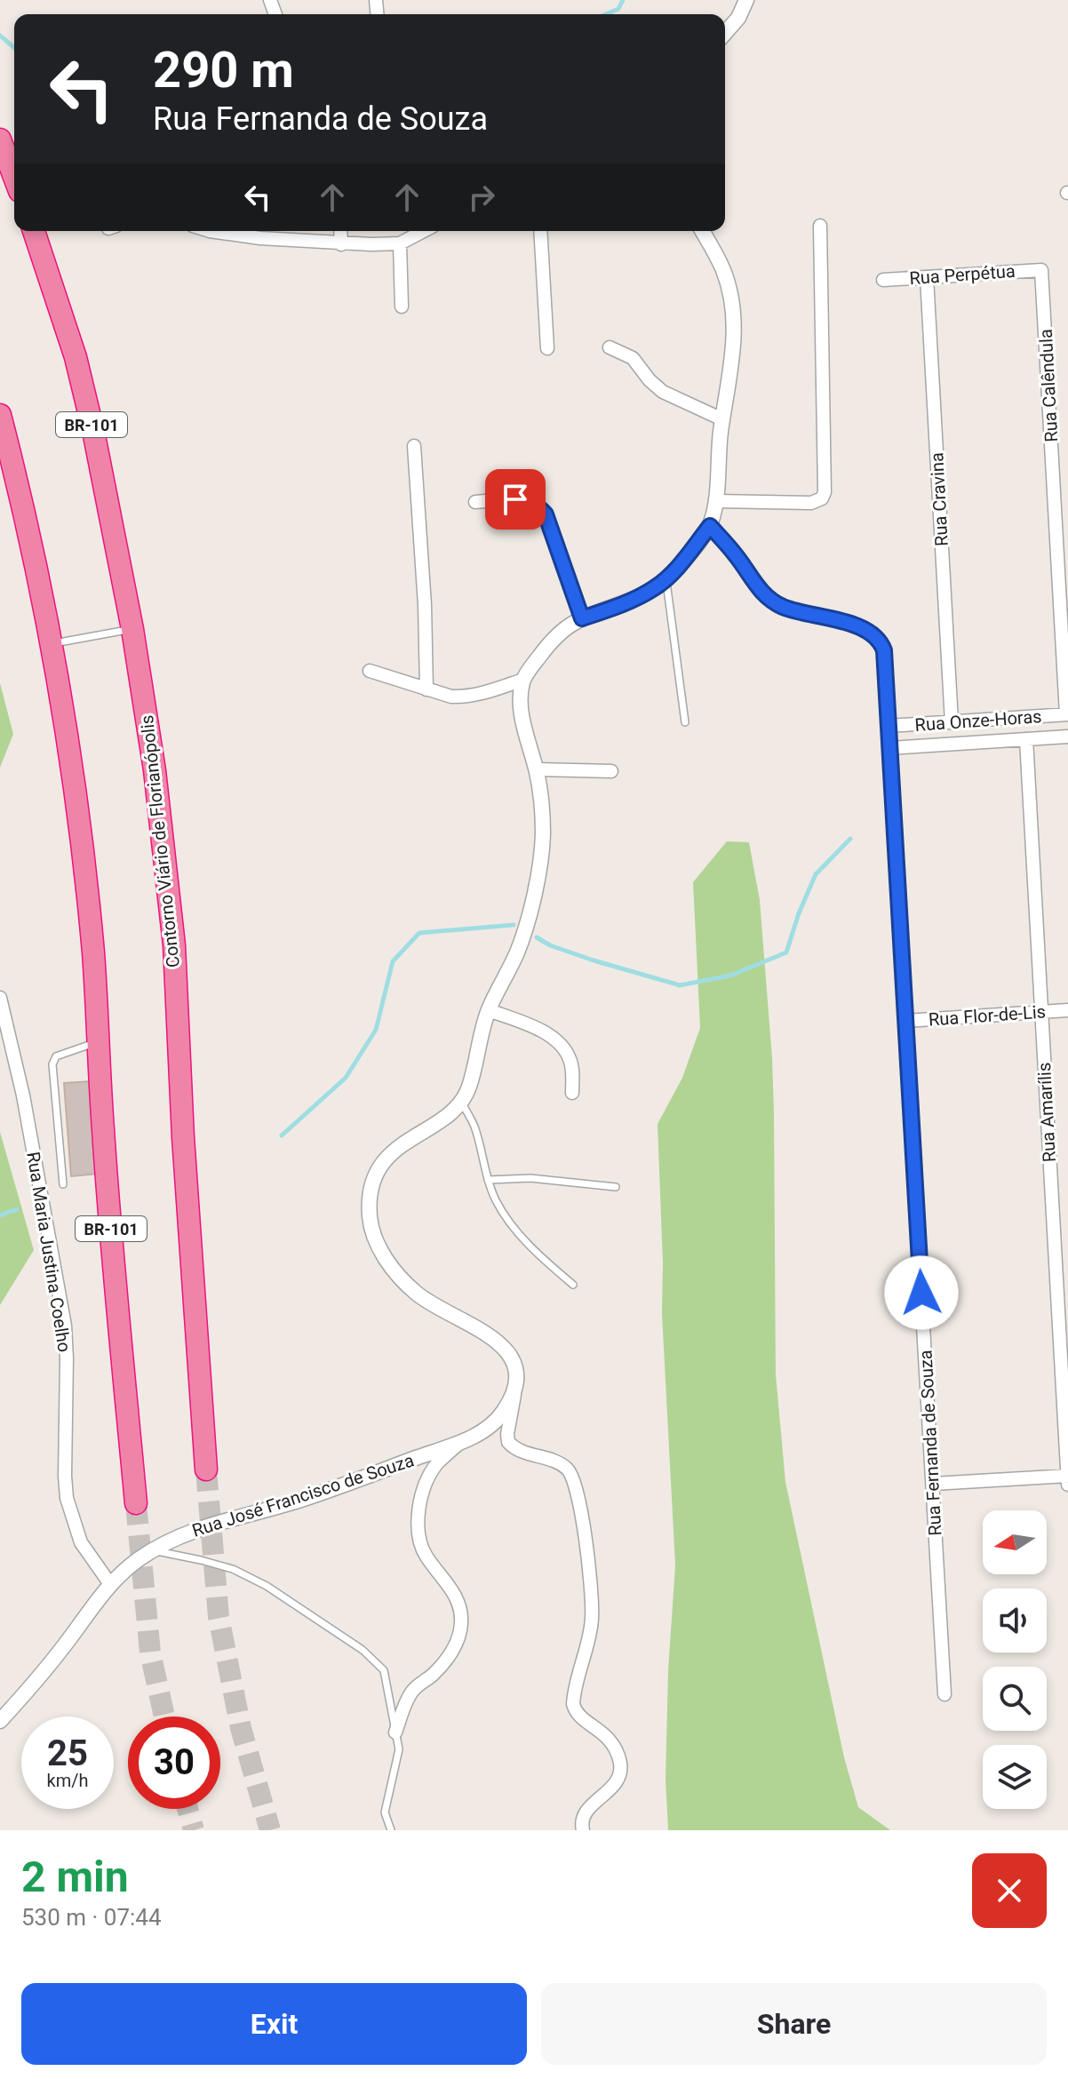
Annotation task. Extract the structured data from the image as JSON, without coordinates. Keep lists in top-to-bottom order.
{
  "streets": {
    "highway": ["BR-101", "Contorno Viário de Florianópolis"],
    "street": [
      "Rua Perpétua",
      "Rua Calêndula",
      "Rua Cravina",
      "Rua Onze-Horas",
      "Rua Flor-de-Lis",
      "Rua Amarílis",
      "Rua Maria Justina Coelho",
      "Rua Fernanda de Souza",
      "Rua José Francisco de Souza"
    ]
  },
  "crossings": [
    ["Rua Perpétua", "Rua Calêndula"],
    ["Rua Perpétua", "Rua Cravina"],
    ["Rua Calêndula", "Rua Onze-Horas"],
    ["Rua Cravina", "Rua Onze-Horas"],
    ["Rua Onze-Horas", "Rua Amarílis"],
    ["Rua Onze-Horas", "Rua Fernanda de Souza"],
    ["Rua Flor-de-Lis", "Rua Amarílis"],
    ["Rua Flor-de-Lis", "Rua Fernanda de Souza"],
    ["Rua Maria Justina Coelho", "Rua José Francisco de Souza"]
  ],
  "north": "left",
  "page": {
    "turn": ["290 m", "Rua Fernanda de Souza"],
    "speed": "25 km/h",
    "limit": "30",
    "heading": ["2 min", "530 m · 07:44"],
    "buttons": ["Exit", "Share"]
  }
}
